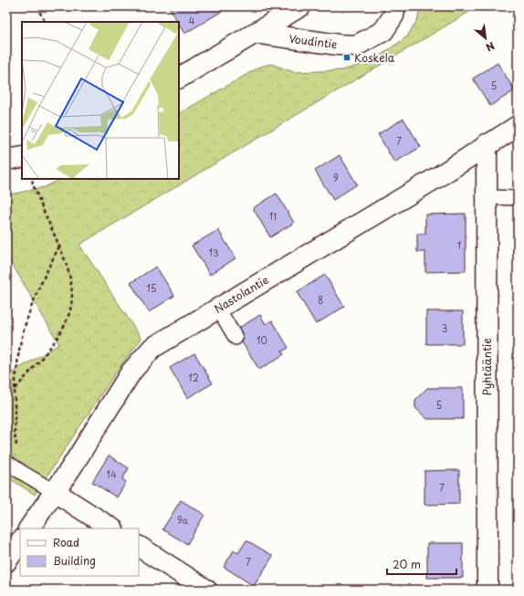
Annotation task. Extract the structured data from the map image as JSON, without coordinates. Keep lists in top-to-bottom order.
{
  "streets": {
    "street": ["Voudintie", "Nastolantie", "Pyhtääntie"]
  },
  "crossings": [
    ["Nastolantie", "Pyhtääntie"]
  ],
  "places": {
    "transit": ["Koskela"]
  },
  "house_numbers": [
    "4",
    "5",
    "7",
    "9",
    "11",
    "1",
    "13",
    "15",
    "8",
    "3",
    "10",
    "12",
    "5",
    "14",
    "7",
    "9a",
    "7"
  ],
  "legend": ["Road", "Building"],
  "scale_bar": "20 m",
  "north": "bottom right"
}
